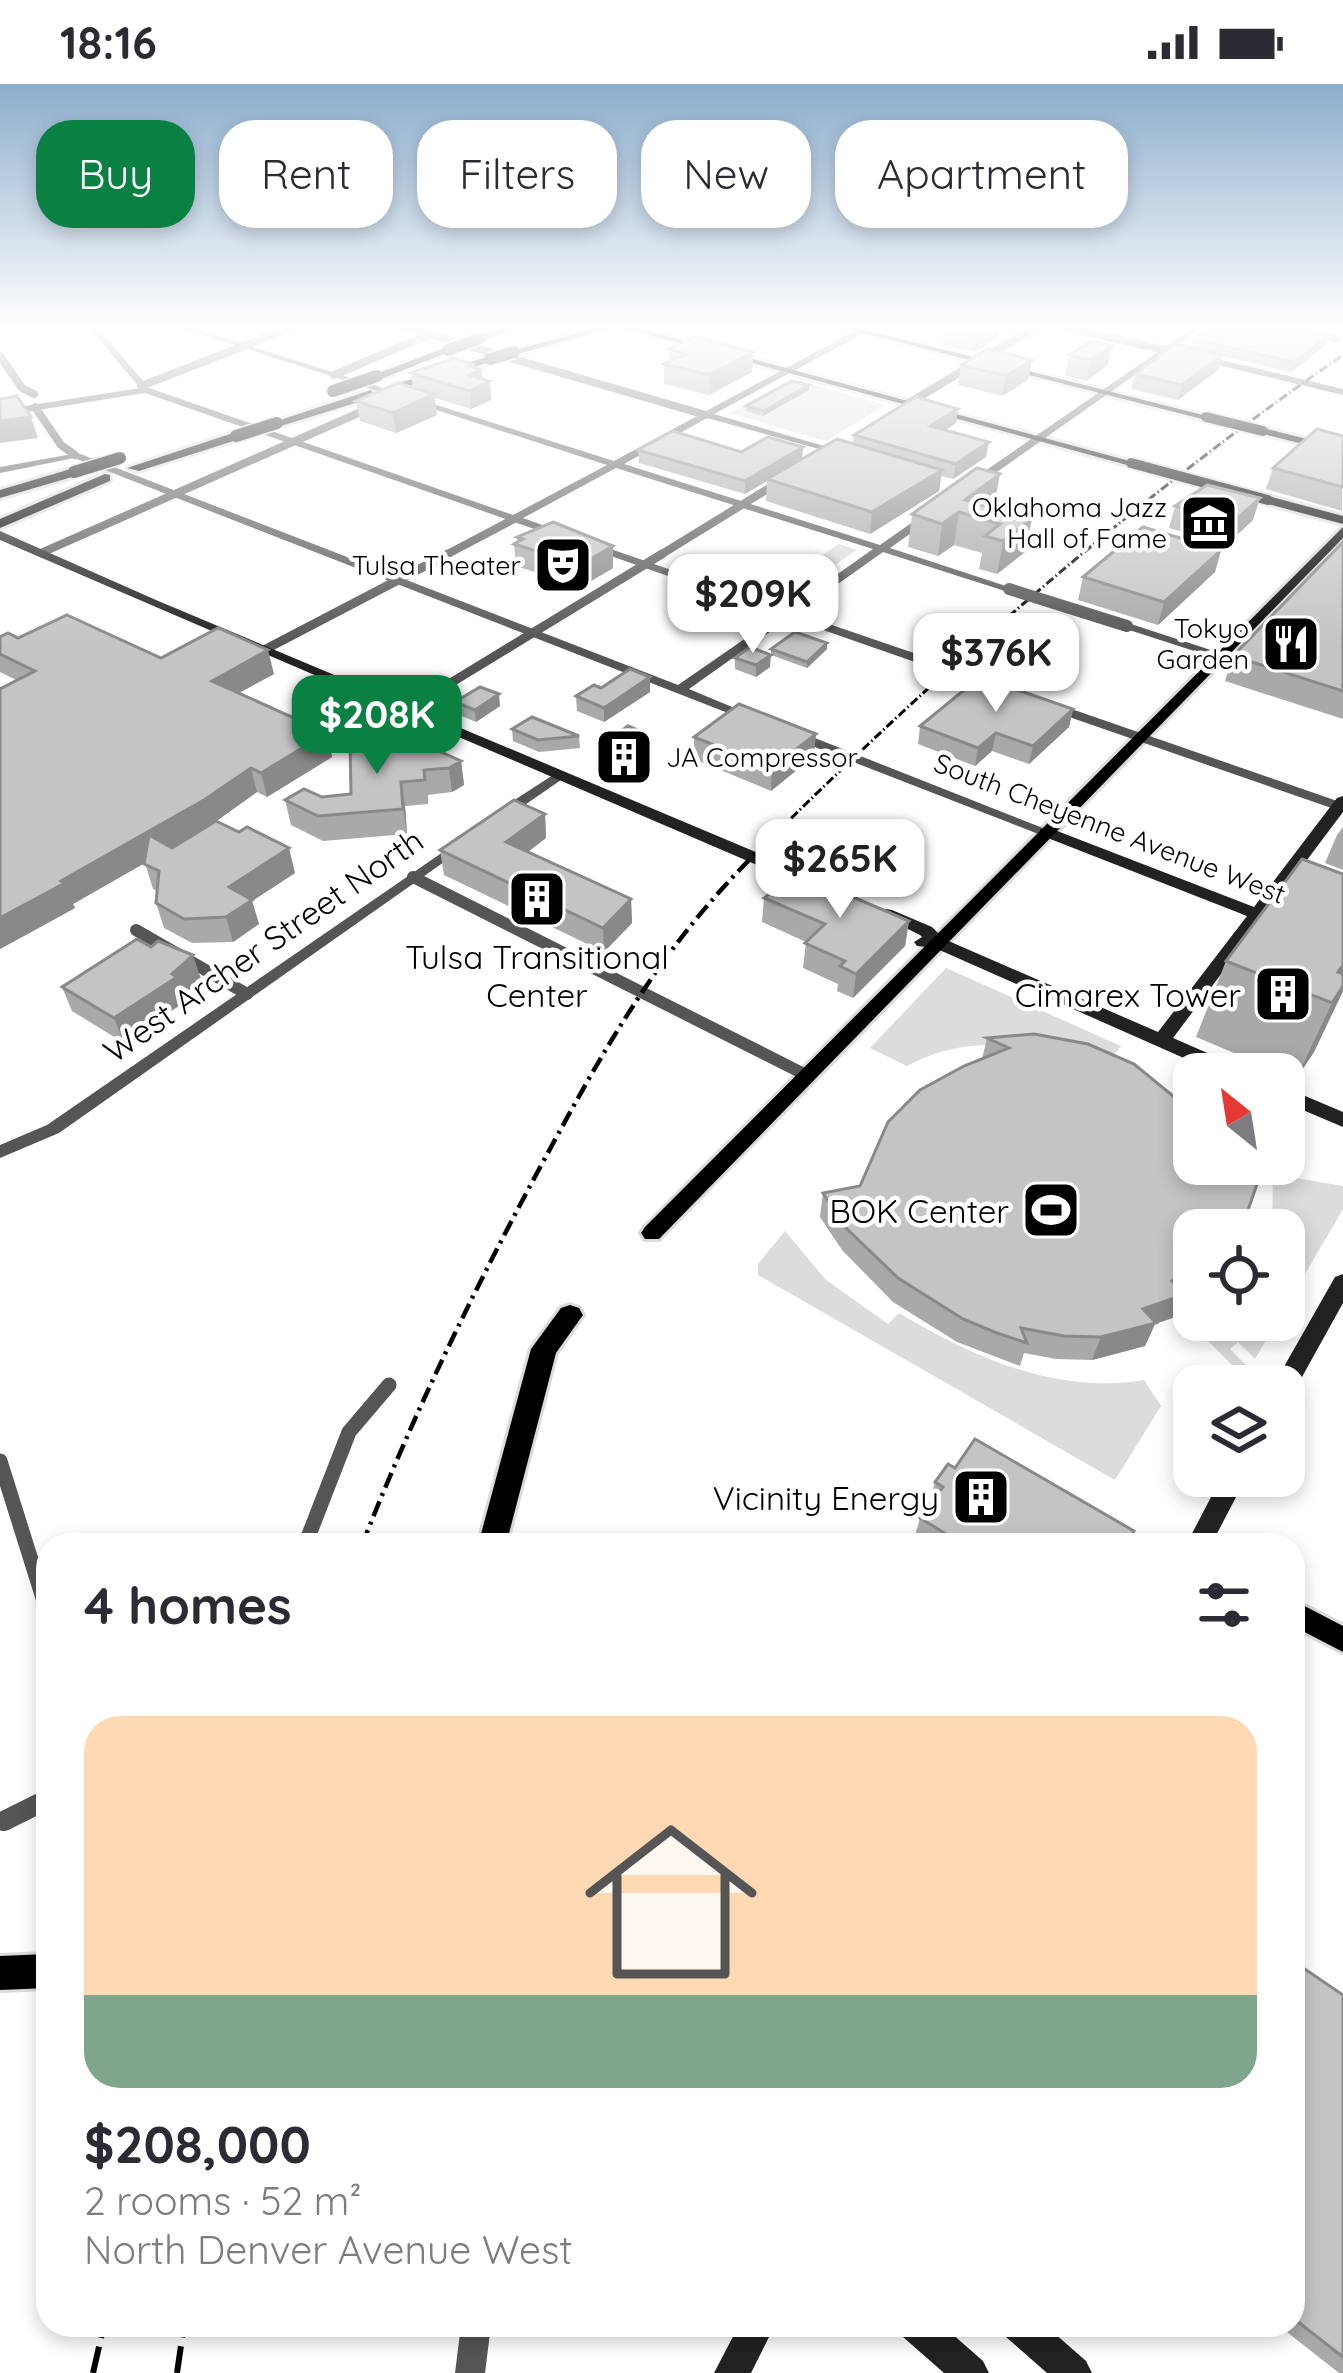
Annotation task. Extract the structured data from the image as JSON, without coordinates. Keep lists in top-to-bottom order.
{
  "streets": {
    "main road": ["South Cheyenne Avenue West"],
    "street": ["West Archer Street North"]
  },
  "places": {
    "museum": ["Oklahoma Jazz Hall of Fame"],
    "theatre": ["Tulsa Theater"],
    "restaurant": ["Tokyo Garden"],
    "building": [
      "JA Compressor",
      "Tulsa Transitional Center",
      "Cimarex Tower",
      "Vicinity Energy"
    ],
    "sports": ["BOK Center"]
  },
  "north": "top left",
  "page": {
    "status": "18:16",
    "chip": [
      "Buy",
      "Rent",
      "Filters",
      "New",
      "Apartment"
    ],
    "price": [
      "$209K",
      "$376K",
      "$208K",
      "$265K"
    ],
    "heading": "4 homes",
    "list": [
      {
        "name": "$208,000",
        "note": "2 rooms · 52 m² · North Denver Avenue West"
      }
    ]
  }
}
